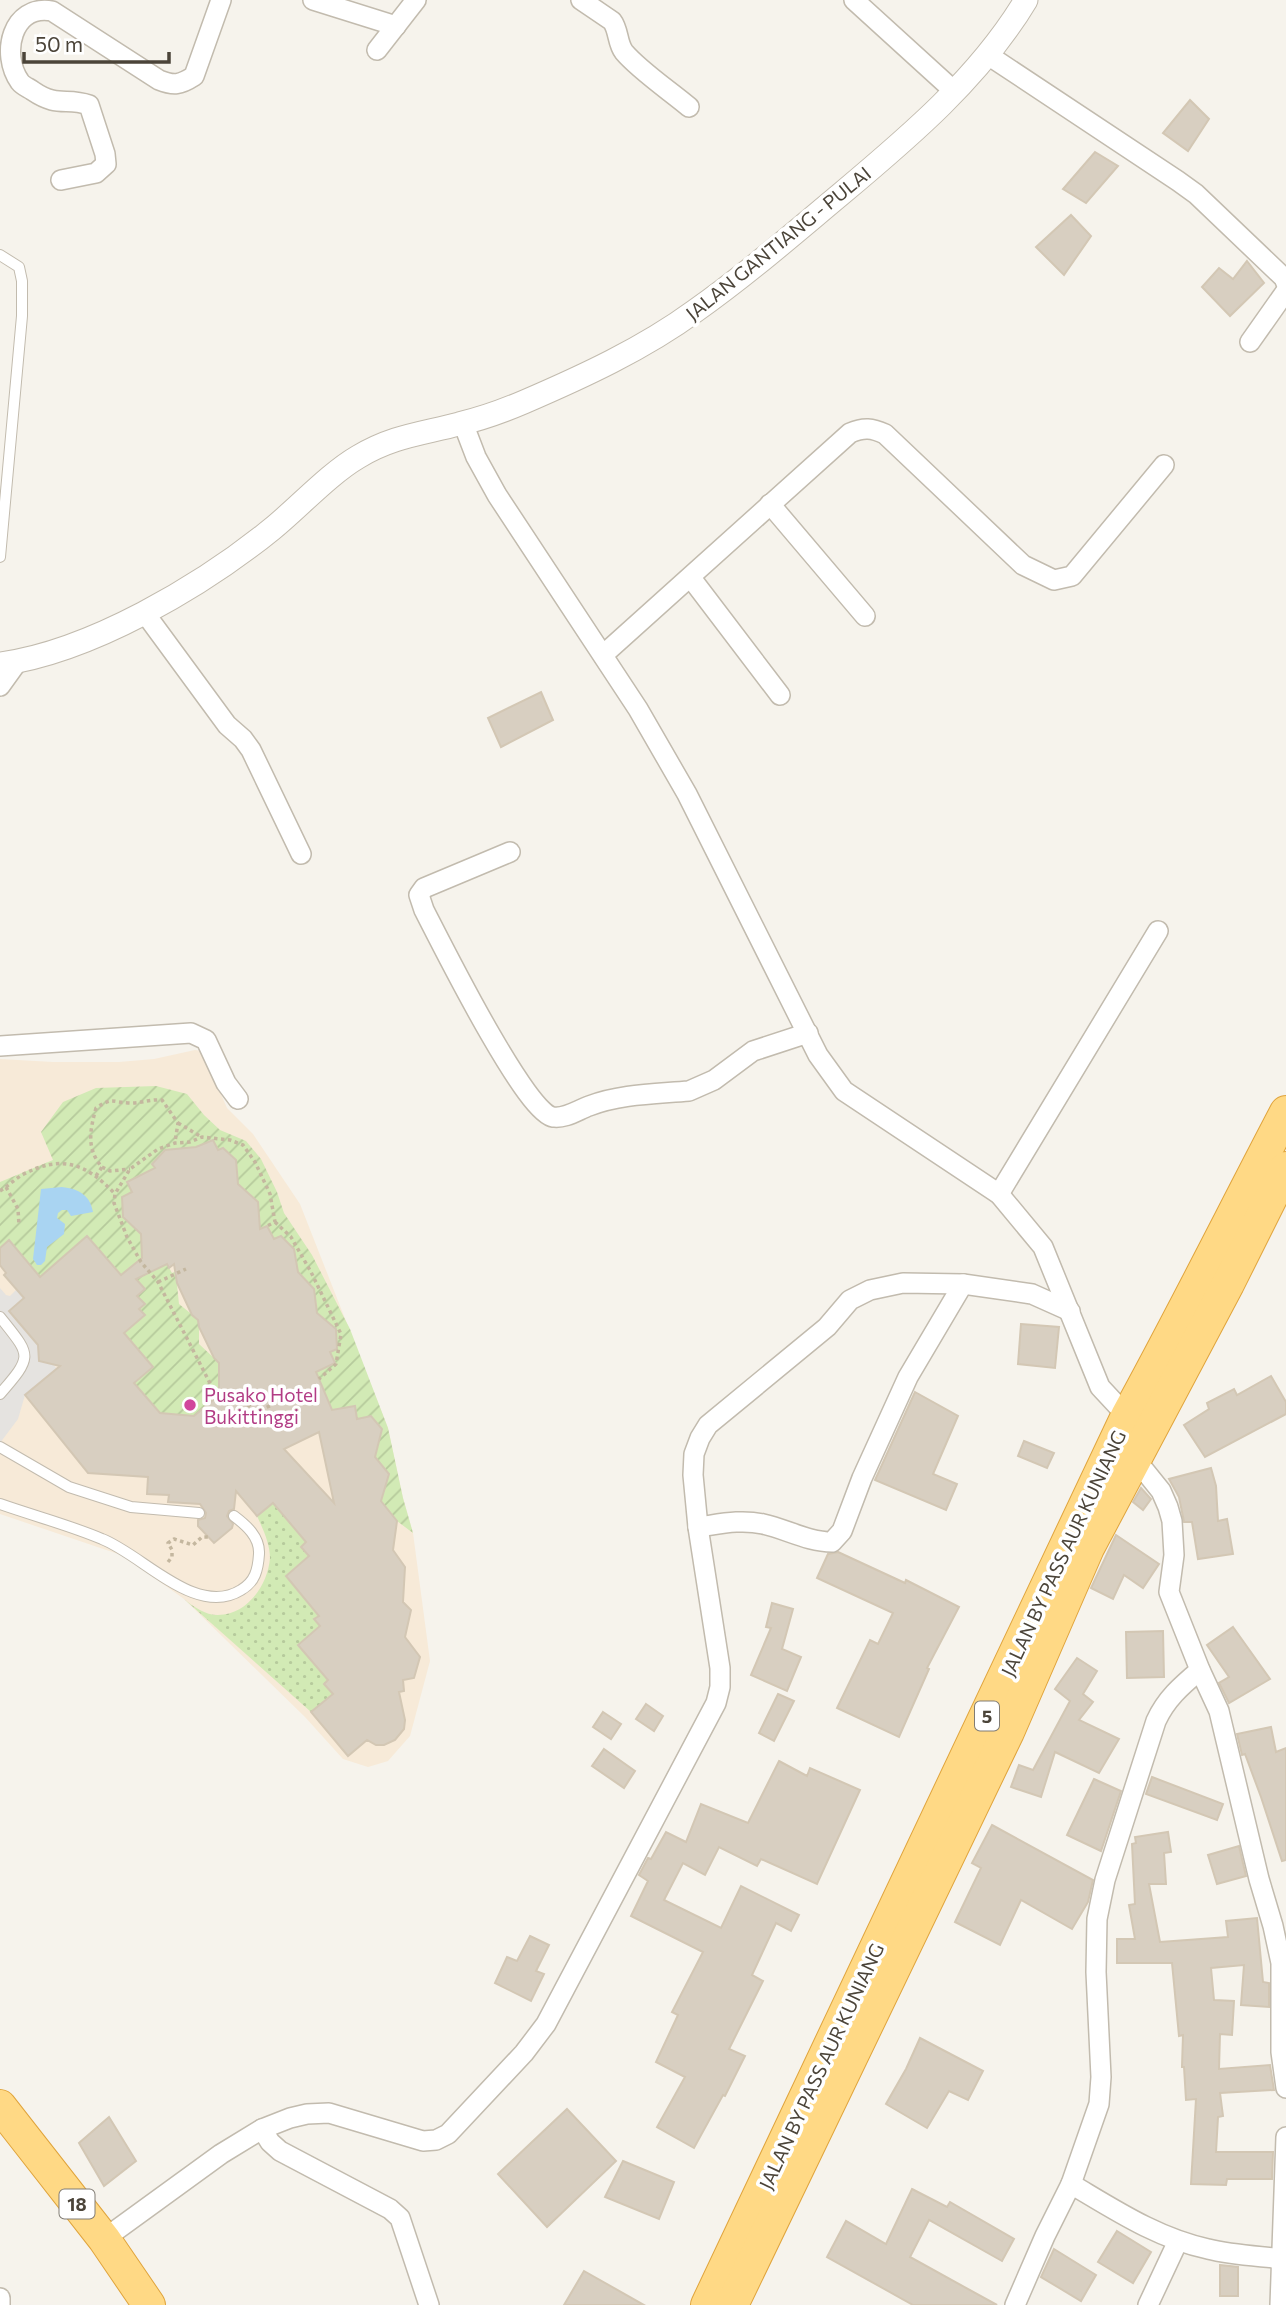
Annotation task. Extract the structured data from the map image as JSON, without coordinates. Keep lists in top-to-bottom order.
{
  "streets": {
    "highway": ["JALAN BY PASS AUR KUNIANG", "5", "18"],
    "street": ["JALAN GANTIANG - PULAI"]
  },
  "places": ["Pusako Hotel Bukittinggi"],
  "scale_bar": "50 m"
}
